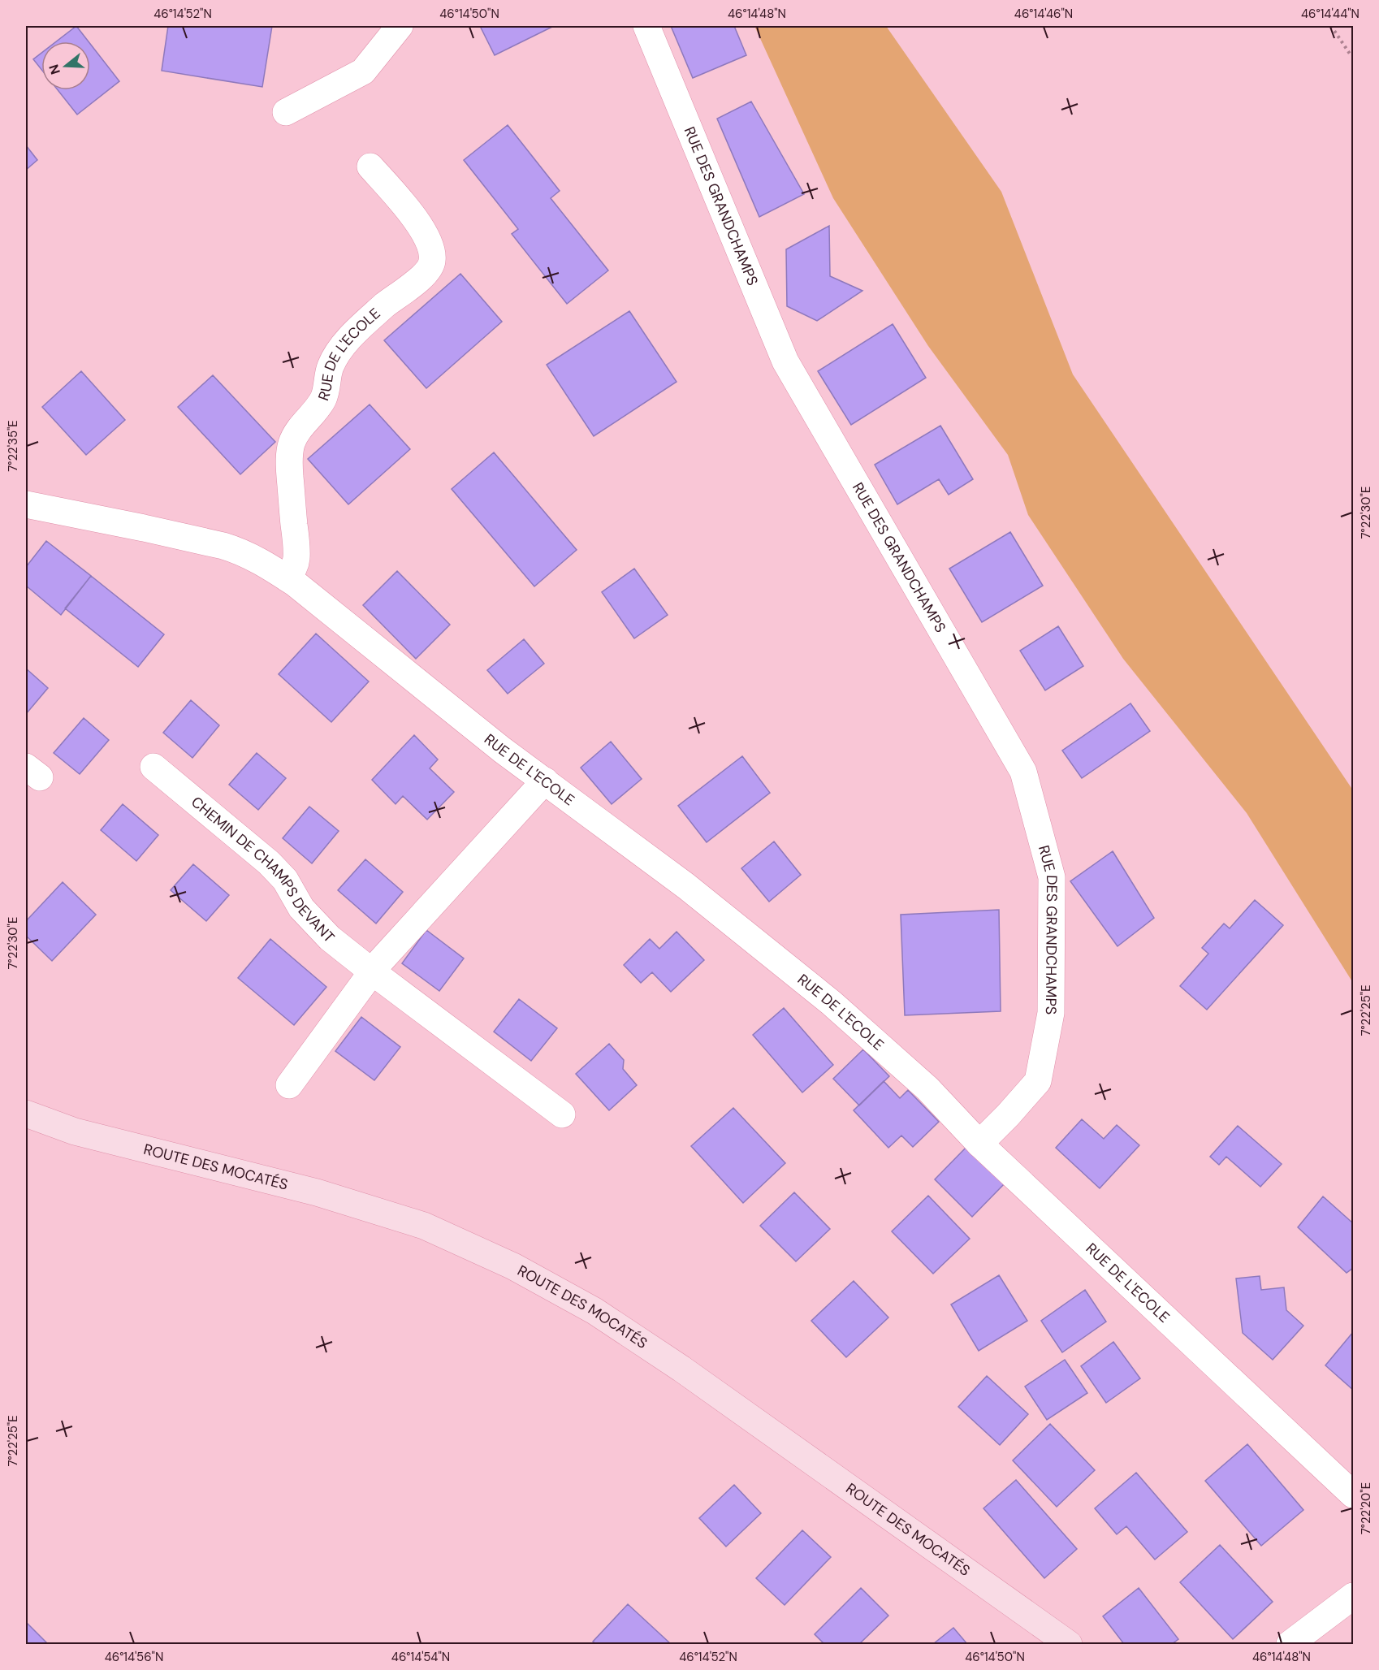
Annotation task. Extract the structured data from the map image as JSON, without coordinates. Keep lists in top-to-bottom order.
{
  "streets": {
    "street": [
      "RUE DES GRANDCHAMPS",
      "RUE DE L'ECOLE",
      "CHEMIN DE CHAMPS DEVANT",
      "ROUTE DES MOCATÉS"
    ]
  },
  "crossings": [
    ["RUE DES GRANDCHAMPS", "RUE DE L'ECOLE"]
  ],
  "north": "left",
  "coordinates": [
    "46°14'52\"N",
    "46°14'50\"N",
    "46°14'48\"N",
    "46°14'46\"N",
    "46°14'44\"N",
    "7°22'35\"E",
    "7°22'30\"E",
    "7°22'25\"E",
    "7°22'20\"E",
    "46°14'56\"N",
    "46°14'54\"N"
  ]
}
